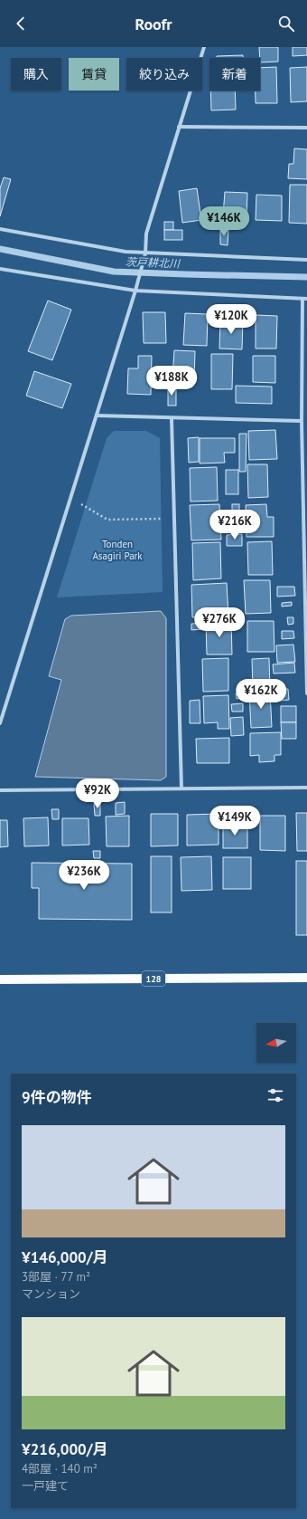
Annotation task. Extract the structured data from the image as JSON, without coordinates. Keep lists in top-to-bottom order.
{
  "streets": {
    "main road": ["128"]
  },
  "water": ["茨戸耕北川"],
  "parks": ["Tonden Asagiri Park"],
  "north": "left",
  "page": {
    "header": "Roofr",
    "chip": [
      "購入",
      "賃貸",
      "絞り込み",
      "新着"
    ],
    "price": [
      "¥146K",
      "¥120K",
      "¥188K",
      "¥216K",
      "¥276K",
      "¥162K",
      "¥92K",
      "¥149K",
      "¥236K"
    ],
    "heading": "9件の物件",
    "list": [
      {
        "name": "¥146,000/月",
        "note": "3部屋 · 77 m² · マンション"
      },
      {
        "name": "¥216,000/月",
        "note": "4部屋 · 140 m² · 一戸建て"
      }
    ]
  }
}
